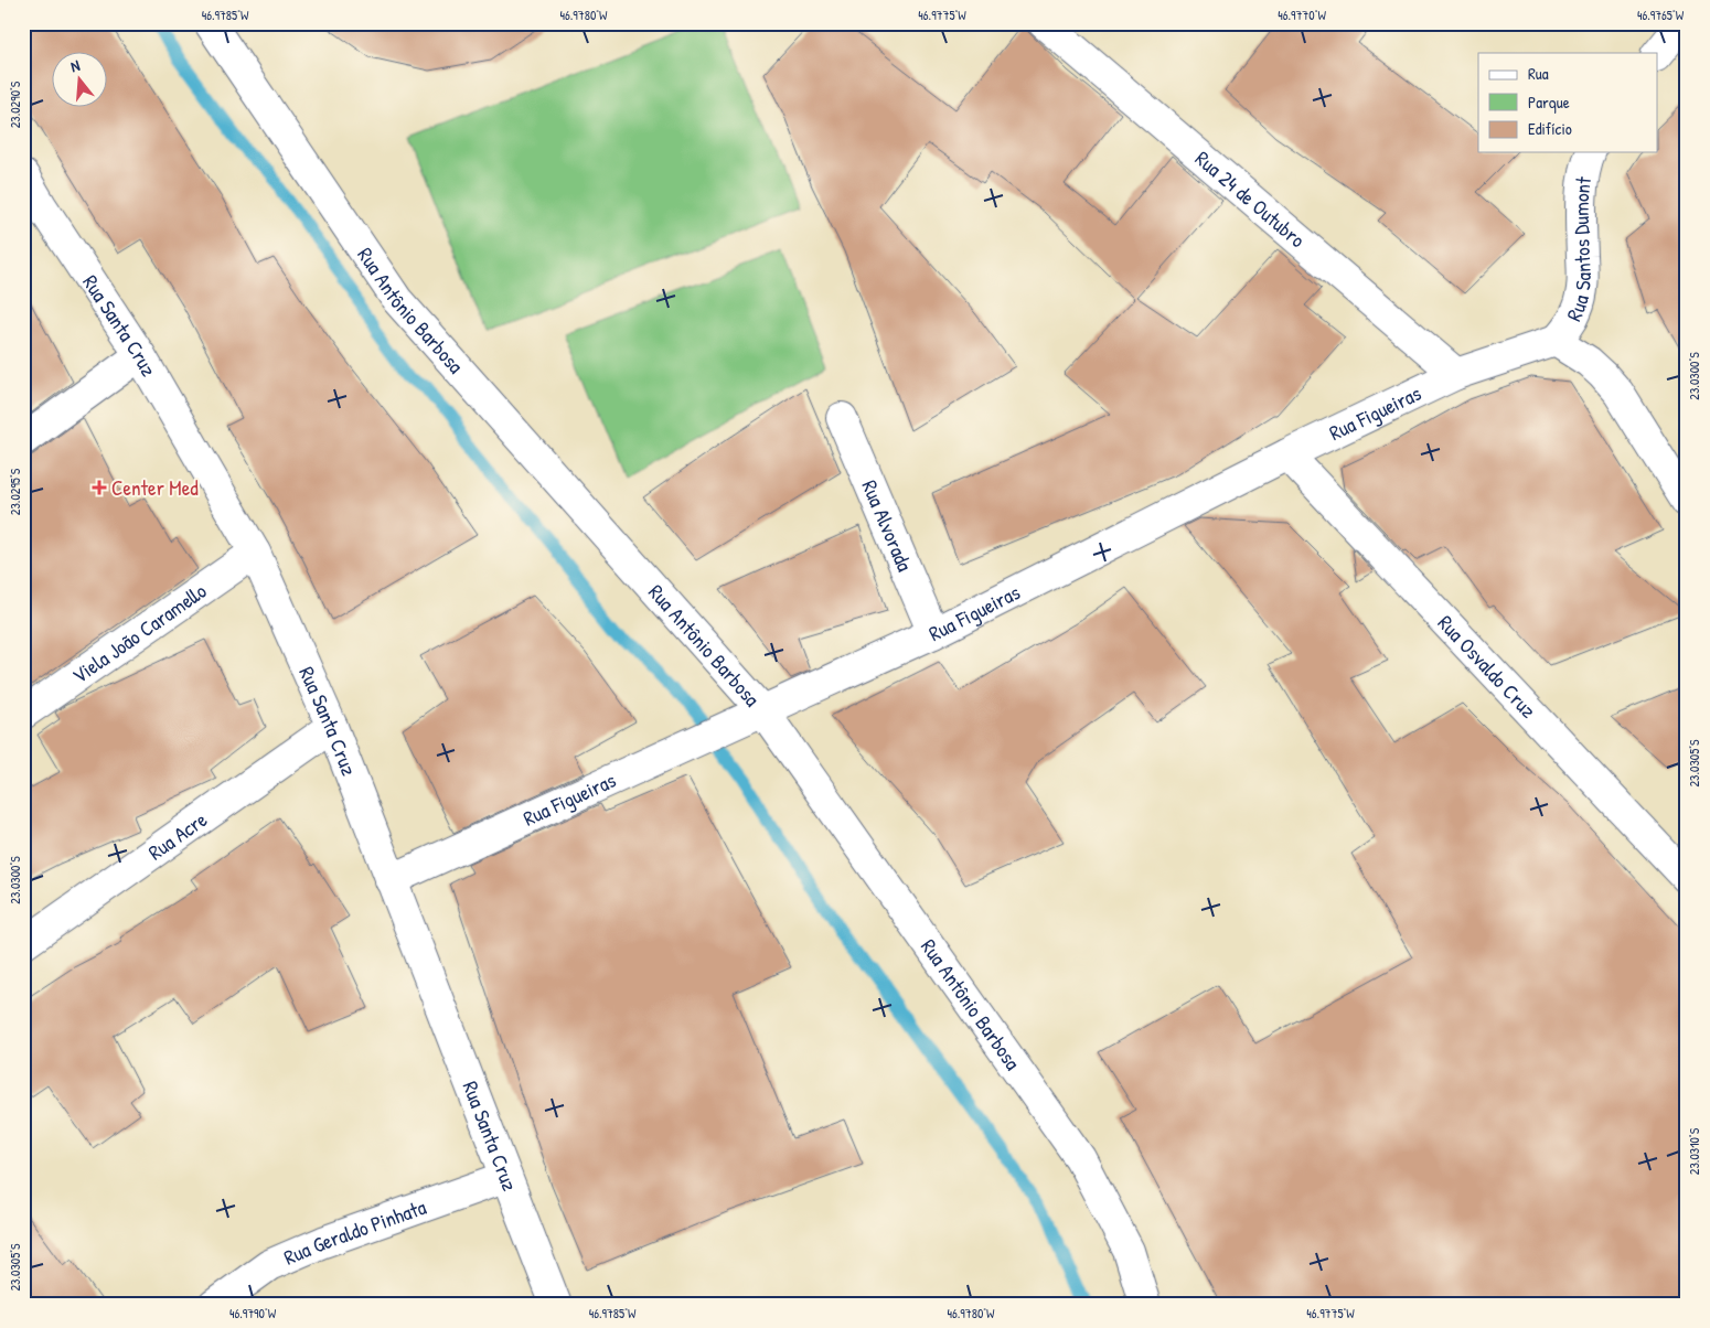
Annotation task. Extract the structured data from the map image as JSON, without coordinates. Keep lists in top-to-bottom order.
{
  "streets": {
    "street": [
      "Rua 24 de Outubro",
      "Rua Santos Dumont",
      "Rua Antônio Barbosa",
      "Rua Santa Cruz",
      "Rua Figueiras",
      "Rua Alvorada",
      "Viela João Caramello",
      "Rua Osvaldo Cruz",
      "Rua Acre",
      "Rua Geraldo Pinhata"
    ]
  },
  "crossings": [
    ["Rua 24 de Outubro", "Rua Figueiras"],
    ["Rua Santos Dumont", "Rua Figueiras"],
    ["Rua Antônio Barbosa", "Rua Figueiras"],
    ["Rua Santa Cruz", "Rua Figueiras"],
    ["Rua Santa Cruz", "Viela João Caramello"],
    ["Rua Santa Cruz", "Rua Acre"],
    ["Rua Santa Cruz", "Rua Geraldo Pinhata"],
    ["Rua Figueiras", "Rua Alvorada"],
    ["Rua Figueiras", "Rua Osvaldo Cruz"]
  ],
  "places": {
    "health": ["Center Med"]
  },
  "legend": ["Rua", "Parque", "Edifício"],
  "north": "top",
  "coordinates": [
    "46.9785°W",
    "46.9780°W",
    "46.9775°W",
    "46.9770°W",
    "46.9765°W",
    "23.0290°S",
    "23.0300°S",
    "23.0295°S",
    "23.0305°S",
    "23.0310°S",
    "46.9790°W"
  ]
}
